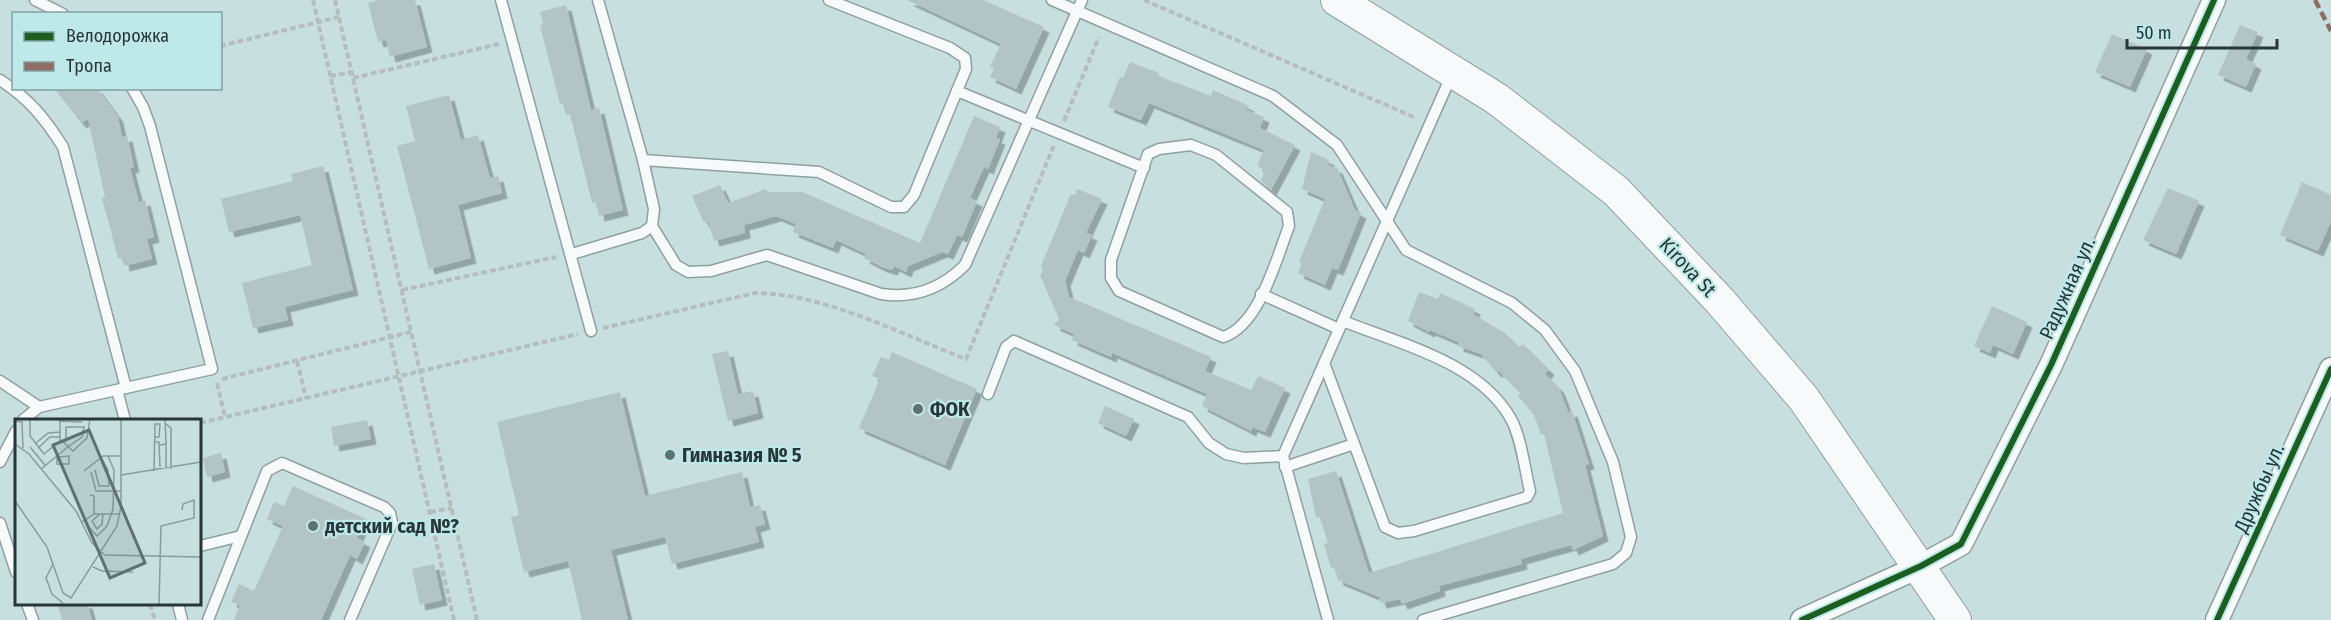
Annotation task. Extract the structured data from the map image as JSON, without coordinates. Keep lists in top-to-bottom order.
{
  "streets": {
    "main road": ["Kirova St"],
    "street": ["Радужная ул.", "Дружбы ул."]
  },
  "crossings": [
    ["Kirova St", "Радужная ул."]
  ],
  "places": ["ФОК", "Гимназия № 5", "детский сад №?"],
  "legend": ["Велодорожка", "Тропа"],
  "scale_bar": "50 m"
}
